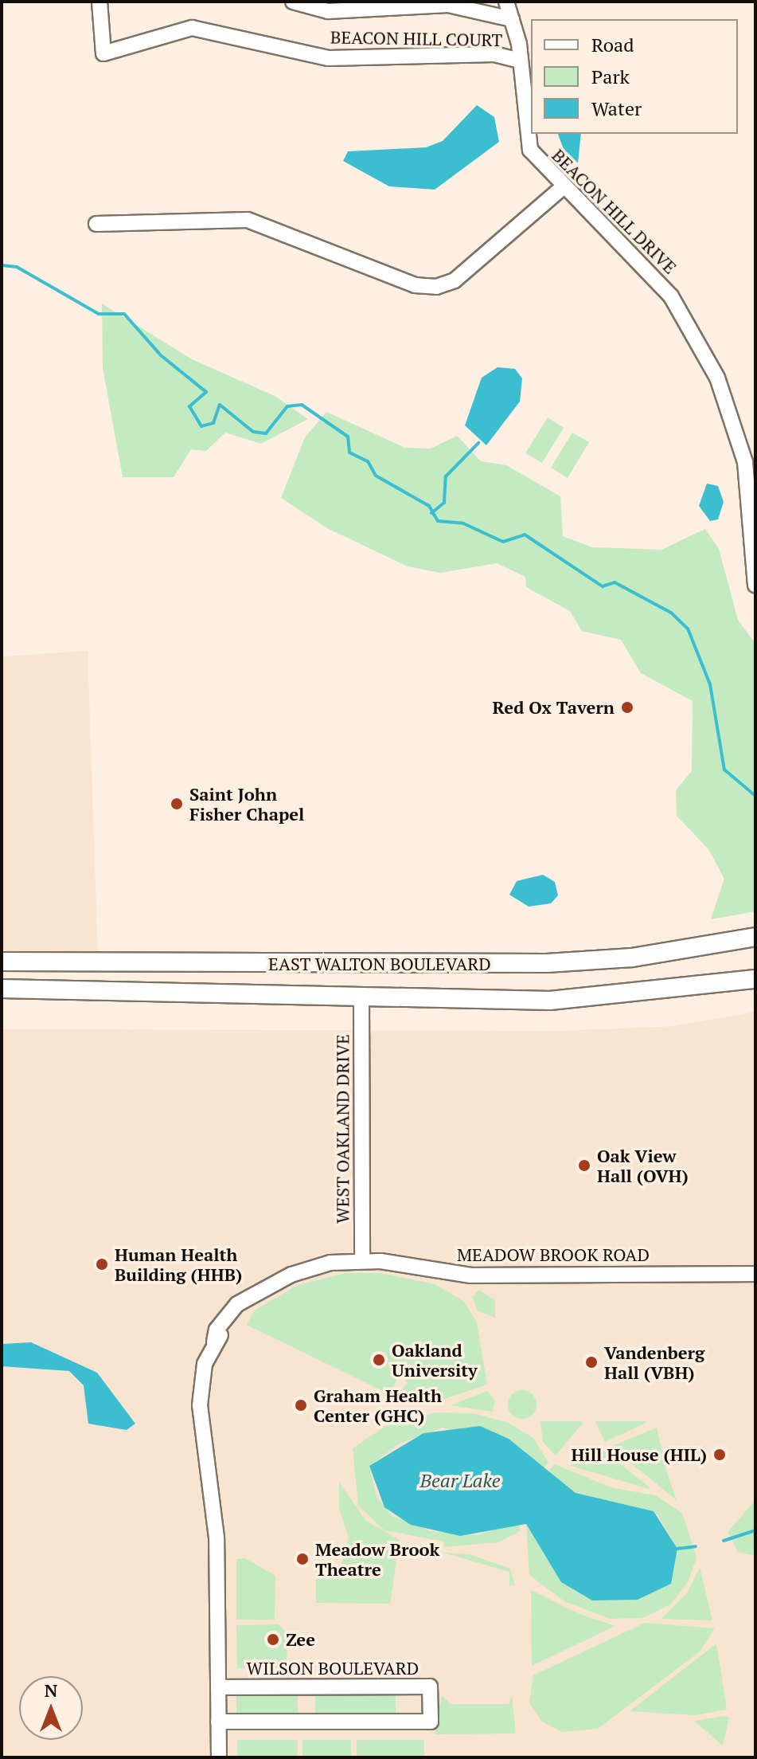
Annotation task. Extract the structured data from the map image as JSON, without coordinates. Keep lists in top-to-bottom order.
{
  "streets": {
    "main road": ["EAST WALTON BOULEVARD"],
    "street": [
      "BEACON HILL COURT",
      "BEACON HILL DRIVE",
      "WEST OAKLAND DRIVE",
      "MEADOW BROOK ROAD",
      "WILSON BOULEVARD"
    ]
  },
  "crossings": [
    ["BEACON HILL COURT", "BEACON HILL DRIVE"],
    ["EAST WALTON BOULEVARD", "WEST OAKLAND DRIVE"],
    ["WEST OAKLAND DRIVE", "MEADOW BROOK ROAD"],
    ["MEADOW BROOK ROAD", "WILSON BOULEVARD"]
  ],
  "water": ["Bear Lake"],
  "places": [
    "Red Ox Tavern",
    "Saint John Fisher Chapel",
    "Oak View Hall (OVH)",
    "Human Health Building (HHB)",
    "Oakland University",
    "Vandenberg Hall (VBH)",
    "Graham Health Center (GHC)",
    "Hill House (HIL)",
    "Meadow Brook Theatre",
    "Zee"
  ],
  "legend": ["Road", "Park", "Water"],
  "north": "top"
}
